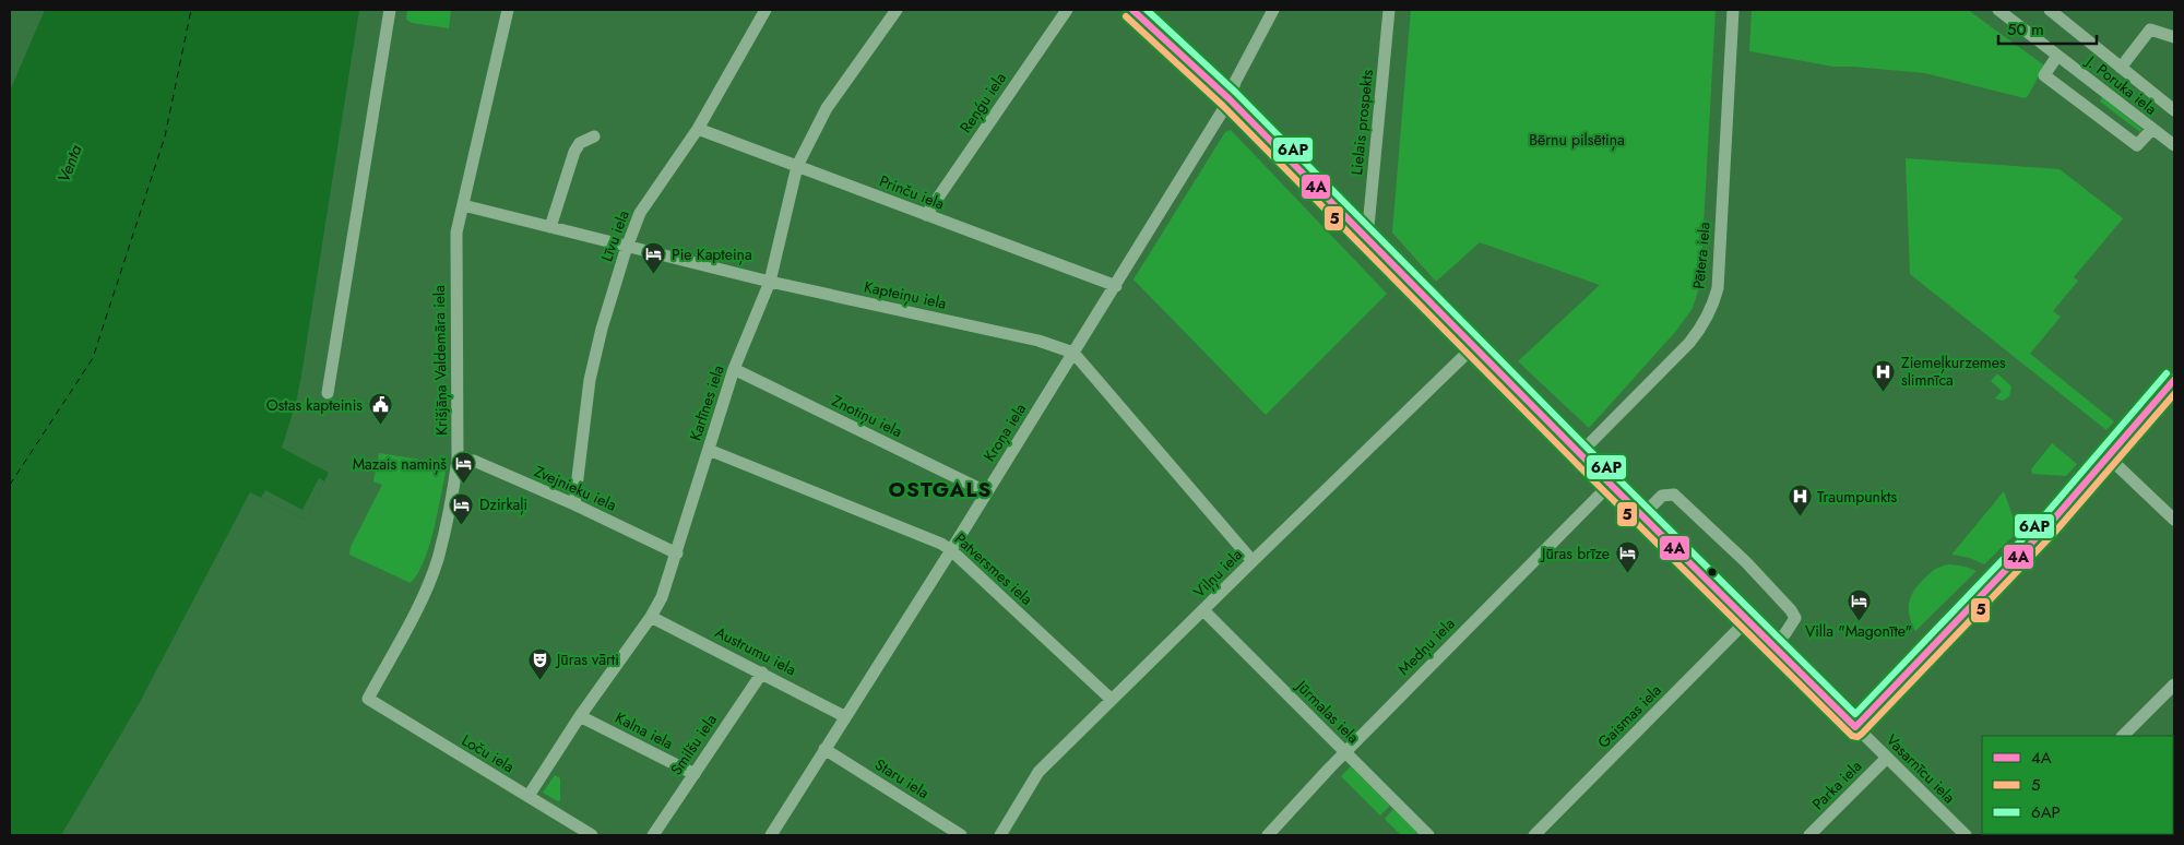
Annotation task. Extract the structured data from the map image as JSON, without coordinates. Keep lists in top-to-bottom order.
{
  "streets": {
    "street": [
      "J. Poruka iela",
      "Reņģu iela",
      "Lielais prospekts",
      "Prinču iela",
      "Līvu iela",
      "Pētera iela",
      "Kapteiņu iela",
      "Krišjāņa Valdemāra iela",
      "Karlīnes iela",
      "Znotiņu iela",
      "Kroņa iela",
      "Zvejnieku iela",
      "Patversmes iela",
      "Viļņu iela",
      "Medņu iela",
      "Austrumu iela",
      "Jūrmalas iela",
      "Gaismas iela",
      "Kalna iela",
      "Smilšu iela",
      "Loču iela",
      "Vasarnīcu iela",
      "Staru iela",
      "Parka iela"
    ]
  },
  "crossings": [
    ["Reņģu iela", "Prinču iela"],
    ["Lielais prospekts", "Vasarnīcu iela"],
    ["Prinču iela", "Līvu iela"],
    ["Prinču iela", "Karlīnes iela"],
    ["Prinču iela", "Kroņa iela"],
    ["Līvu iela", "Kapteiņu iela"],
    ["Līvu iela", "Zvejnieku iela"],
    ["Pētera iela", "Vasarnīcu iela"],
    ["Kapteiņu iela", "Krišjāņa Valdemāra iela"],
    ["Kapteiņu iela", "Karlīnes iela"],
    ["Kapteiņu iela", "Kroņa iela"],
    ["Krišjāņa Valdemāra iela", "Zvejnieku iela"],
    ["Krišjāņa Valdemāra iela", "Loču iela"],
    ["Karlīnes iela", "Znotiņu iela"],
    ["Karlīnes iela", "Zvejnieku iela"],
    ["Karlīnes iela", "Patversmes iela"],
    ["Karlīnes iela", "Austrumu iela"],
    ["Karlīnes iela", "Kalna iela"],
    ["Karlīnes iela", "Loču iela"],
    ["Znotiņu iela", "Kroņa iela"],
    ["Kroņa iela", "Patversmes iela"],
    ["Kroņa iela", "Austrumu iela"],
    ["Kroņa iela", "Vasarnīcu iela"],
    ["Kroņa iela", "Staru iela"],
    ["Patversmes iela", "Viļņu iela"],
    ["Viļņu iela", "Jūrmalas iela"],
    ["Viļņu iela", "Vasarnīcu iela"],
    ["Medņu iela", "Jūrmalas iela"],
    ["Medņu iela", "Vasarnīcu iela"],
    ["Austrumu iela", "Smilšu iela"],
    ["Gaismas iela", "Vasarnīcu iela"],
    ["Kalna iela", "Smilšu iela"],
    ["Vasarnīcu iela", "Parka iela"]
  ],
  "districts": ["OSTGALS"],
  "water": ["Venta"],
  "parks": ["Bērnu pilsētiņa"],
  "places": {
    "hotel": [
      "Pie Kapteiņa",
      "Mazais namiņš",
      "Dzirkaļi",
      "Jūras brīze",
      "Villa \"Magonīte\""
    ],
    "hospital": ["Ziemeļkurzemes slimnīca", "Traumpunkts"],
    "public building": ["Ostas kapteinis"],
    "theatre": ["Jūras vārti"]
  },
  "lines": ["transit line 4A", "transit line 6AP", "transit line 5"],
  "legend": ["4A", "5", "6AP"],
  "scale_bar": "50 m"
}
